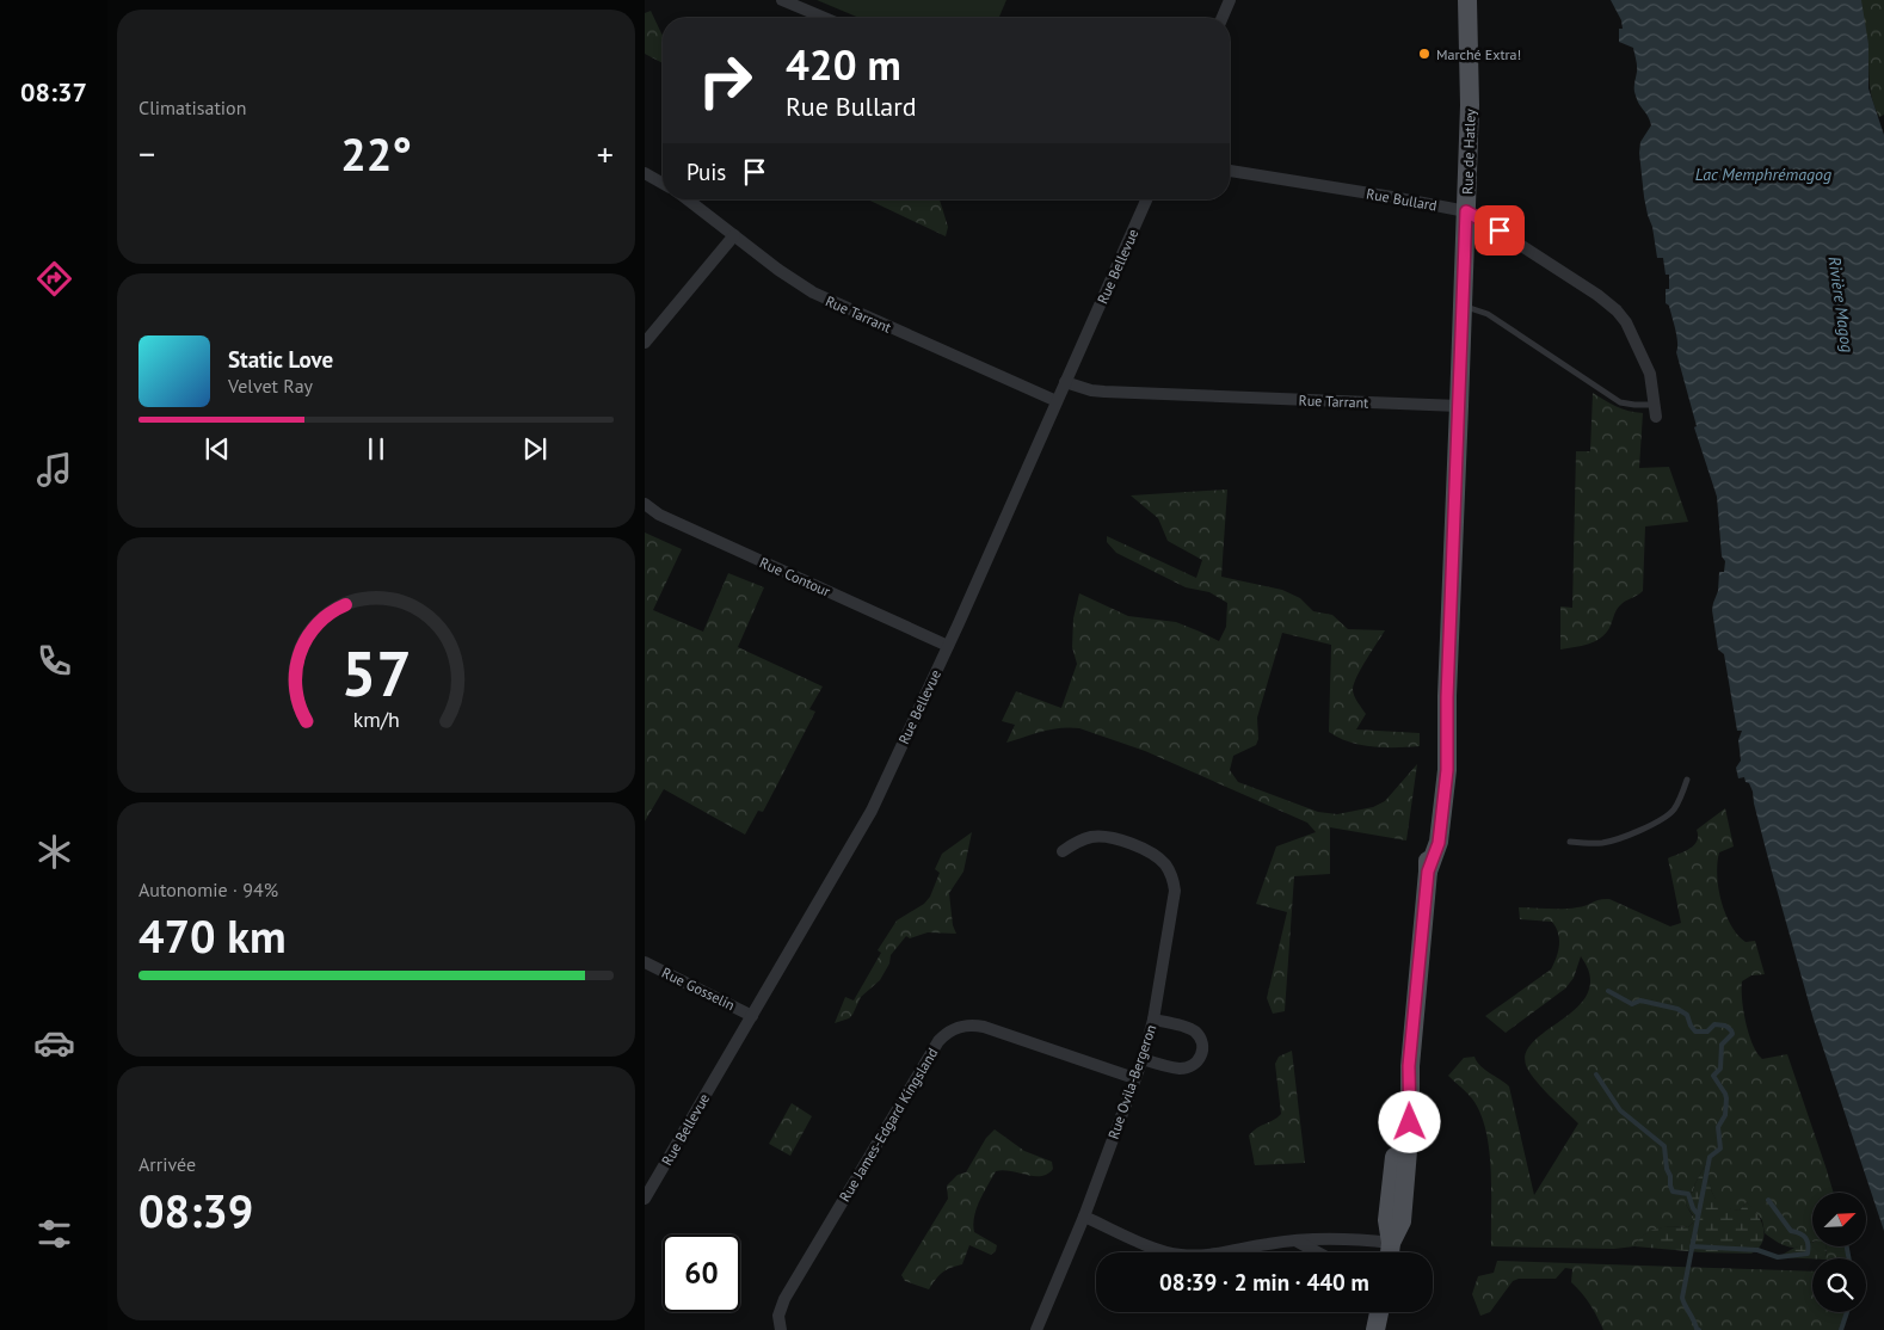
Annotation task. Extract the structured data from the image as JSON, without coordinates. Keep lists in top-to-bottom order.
{
  "streets": {
    "main road": ["Rue de Hatley"],
    "street": [
      "Rue Bullard",
      "Rue Bellevue",
      "Rue Tarrant",
      "Rue Contour",
      "Rue Gosselin",
      "Rue Ovila-Bergeron",
      "Rue James-Edgard Kingsland"
    ]
  },
  "crossings": [
    ["Rue de Hatley", "Rue Bullard"],
    ["Rue de Hatley", "Rue Tarrant"],
    ["Rue Bellevue", "Rue Tarrant"],
    ["Rue Bellevue", "Rue Contour"],
    ["Rue Bellevue", "Rue Gosselin"],
    ["Rue Ovila-Bergeron", "Rue James-Edgard Kingsland"]
  ],
  "water": ["Lac Memphrémagog", "Rivière Magog"],
  "places": ["Marché Extra!"],
  "north": "top right",
  "page": {
    "tabs": "08:37",
    "tile": [
      "Climatisation",
      ["Autonomie · 94%", "470 km"],
      ["Arrivée", "08:39"]
    ],
    "turn": ["420 m", "Rue Bullard"],
    "heat": ["−", "22°", "+"],
    "then": "Puis",
    "song": ["Static Love", "Velvet Ray"],
    "limit": "60",
    "trip": "08:39 · 2 min · 440 m",
    "gauge": ["57", "km/h"]
  }
}
